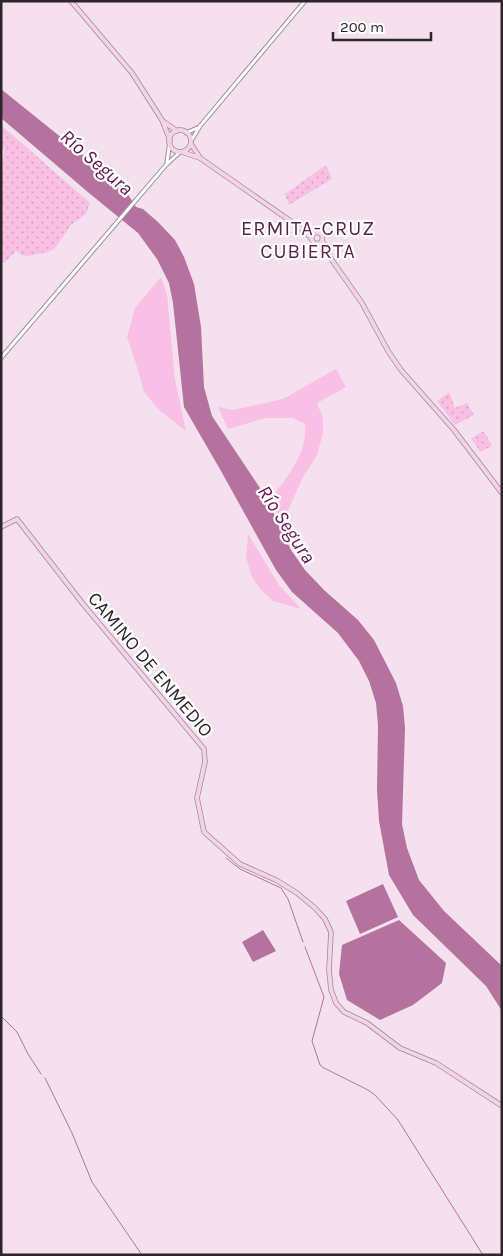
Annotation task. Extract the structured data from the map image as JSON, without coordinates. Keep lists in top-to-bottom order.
{
  "streets": {
    "main road": ["CAMINO DE ENMEDIO"]
  },
  "districts": ["ERMITA-CRUZ CUBIERTA"],
  "water": ["Río Segura"],
  "scale_bar": "200 m"
}
